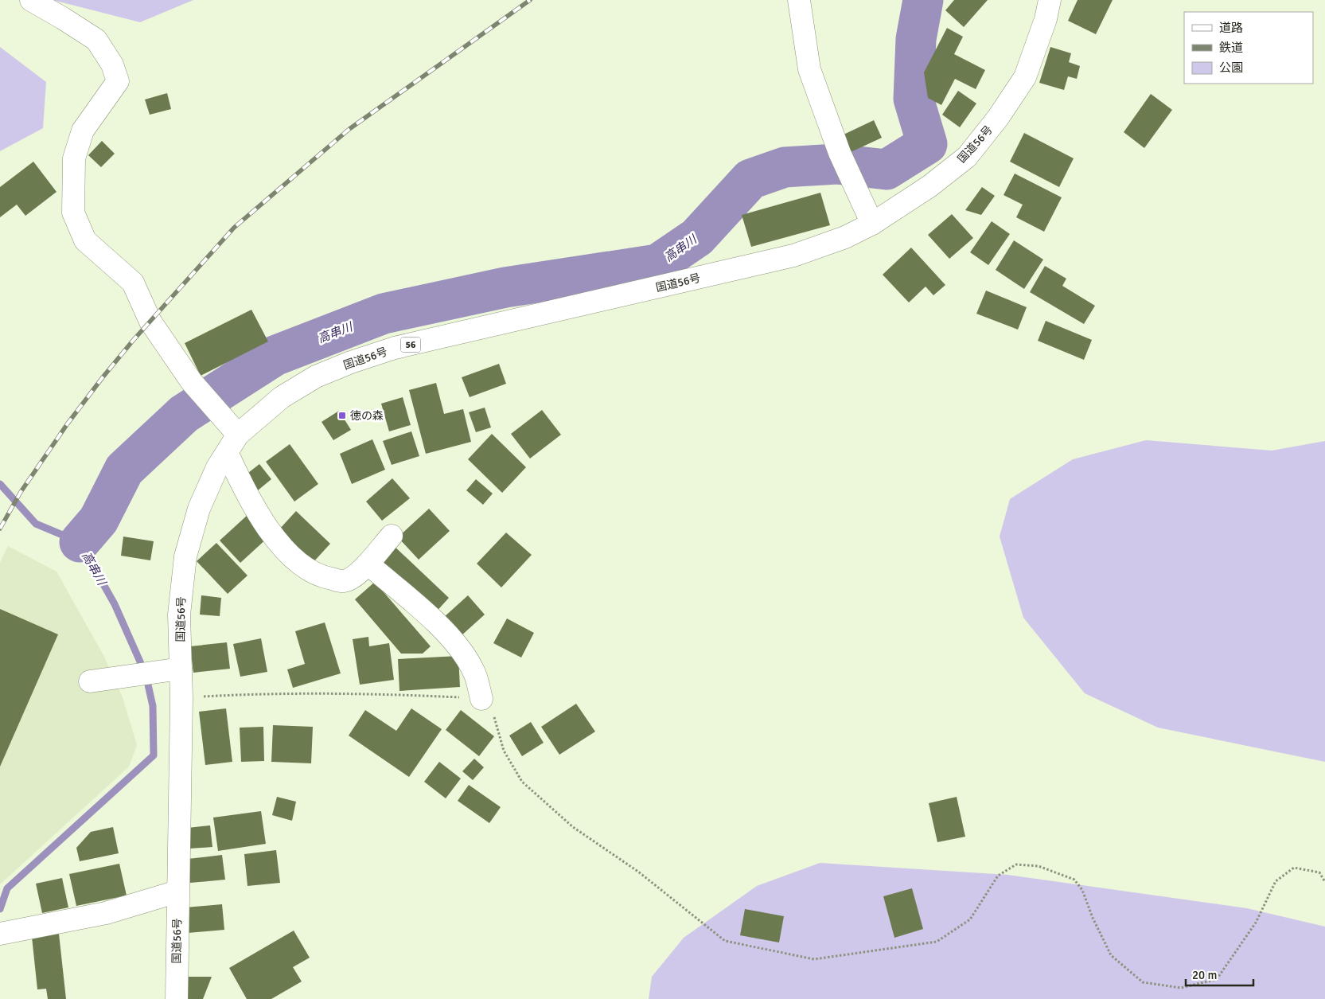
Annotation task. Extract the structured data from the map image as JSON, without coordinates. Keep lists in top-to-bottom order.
{
  "streets": {
    "main road": ["国道56号", "56"]
  },
  "water": ["高串川"],
  "places": {
    "transit": ["徳の森"]
  },
  "legend": ["道路", "鉄道", "公園"],
  "scale_bar": "20 m"
}
